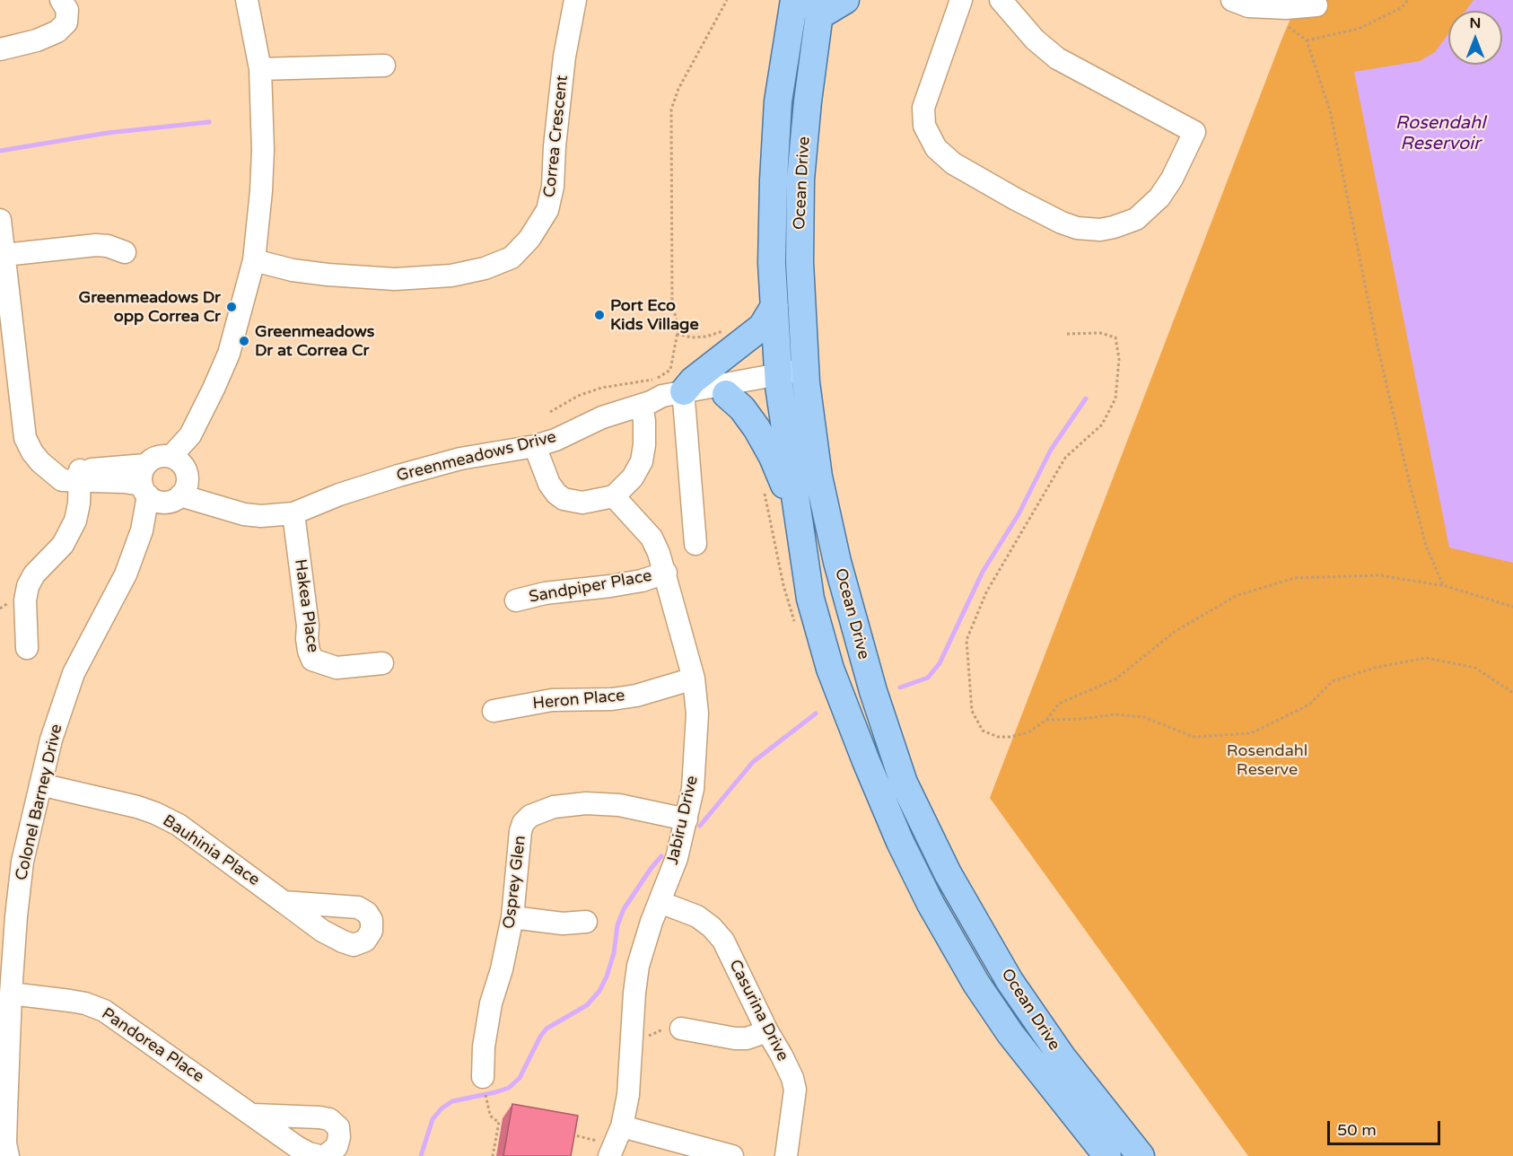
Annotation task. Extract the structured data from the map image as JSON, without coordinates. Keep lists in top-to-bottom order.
{
  "streets": {
    "main road": ["Ocean Drive"],
    "street": [
      "Correa Crescent",
      "Greenmeadows Drive",
      "Sandpiper Place",
      "Hakea Place",
      "Heron Place",
      "Colonel Barney Drive",
      "Jabiru Drive",
      "Bauhinia Place",
      "Osprey Glen",
      "Casurina Drive",
      "Pandorea Place"
    ]
  },
  "crossings": [
    ["Ocean Drive", "Greenmeadows Drive"],
    ["Greenmeadows Drive", "Hakea Place"],
    ["Greenmeadows Drive", "Colonel Barney Drive"],
    ["Sandpiper Place", "Jabiru Drive"],
    ["Heron Place", "Jabiru Drive"],
    ["Colonel Barney Drive", "Bauhinia Place"],
    ["Colonel Barney Drive", "Pandorea Place"],
    ["Jabiru Drive", "Osprey Glen"],
    ["Jabiru Drive", "Casurina Drive"]
  ],
  "water": ["Rosendahl Reservoir"],
  "parks": ["Rosendahl Reserve"],
  "places": ["Greenmeadows Dr opp Correa Cr", "Port Eco Kids Village", "Greenmeadows Dr at Correa Cr"],
  "scale_bar": "50 m",
  "north": "top"
}
